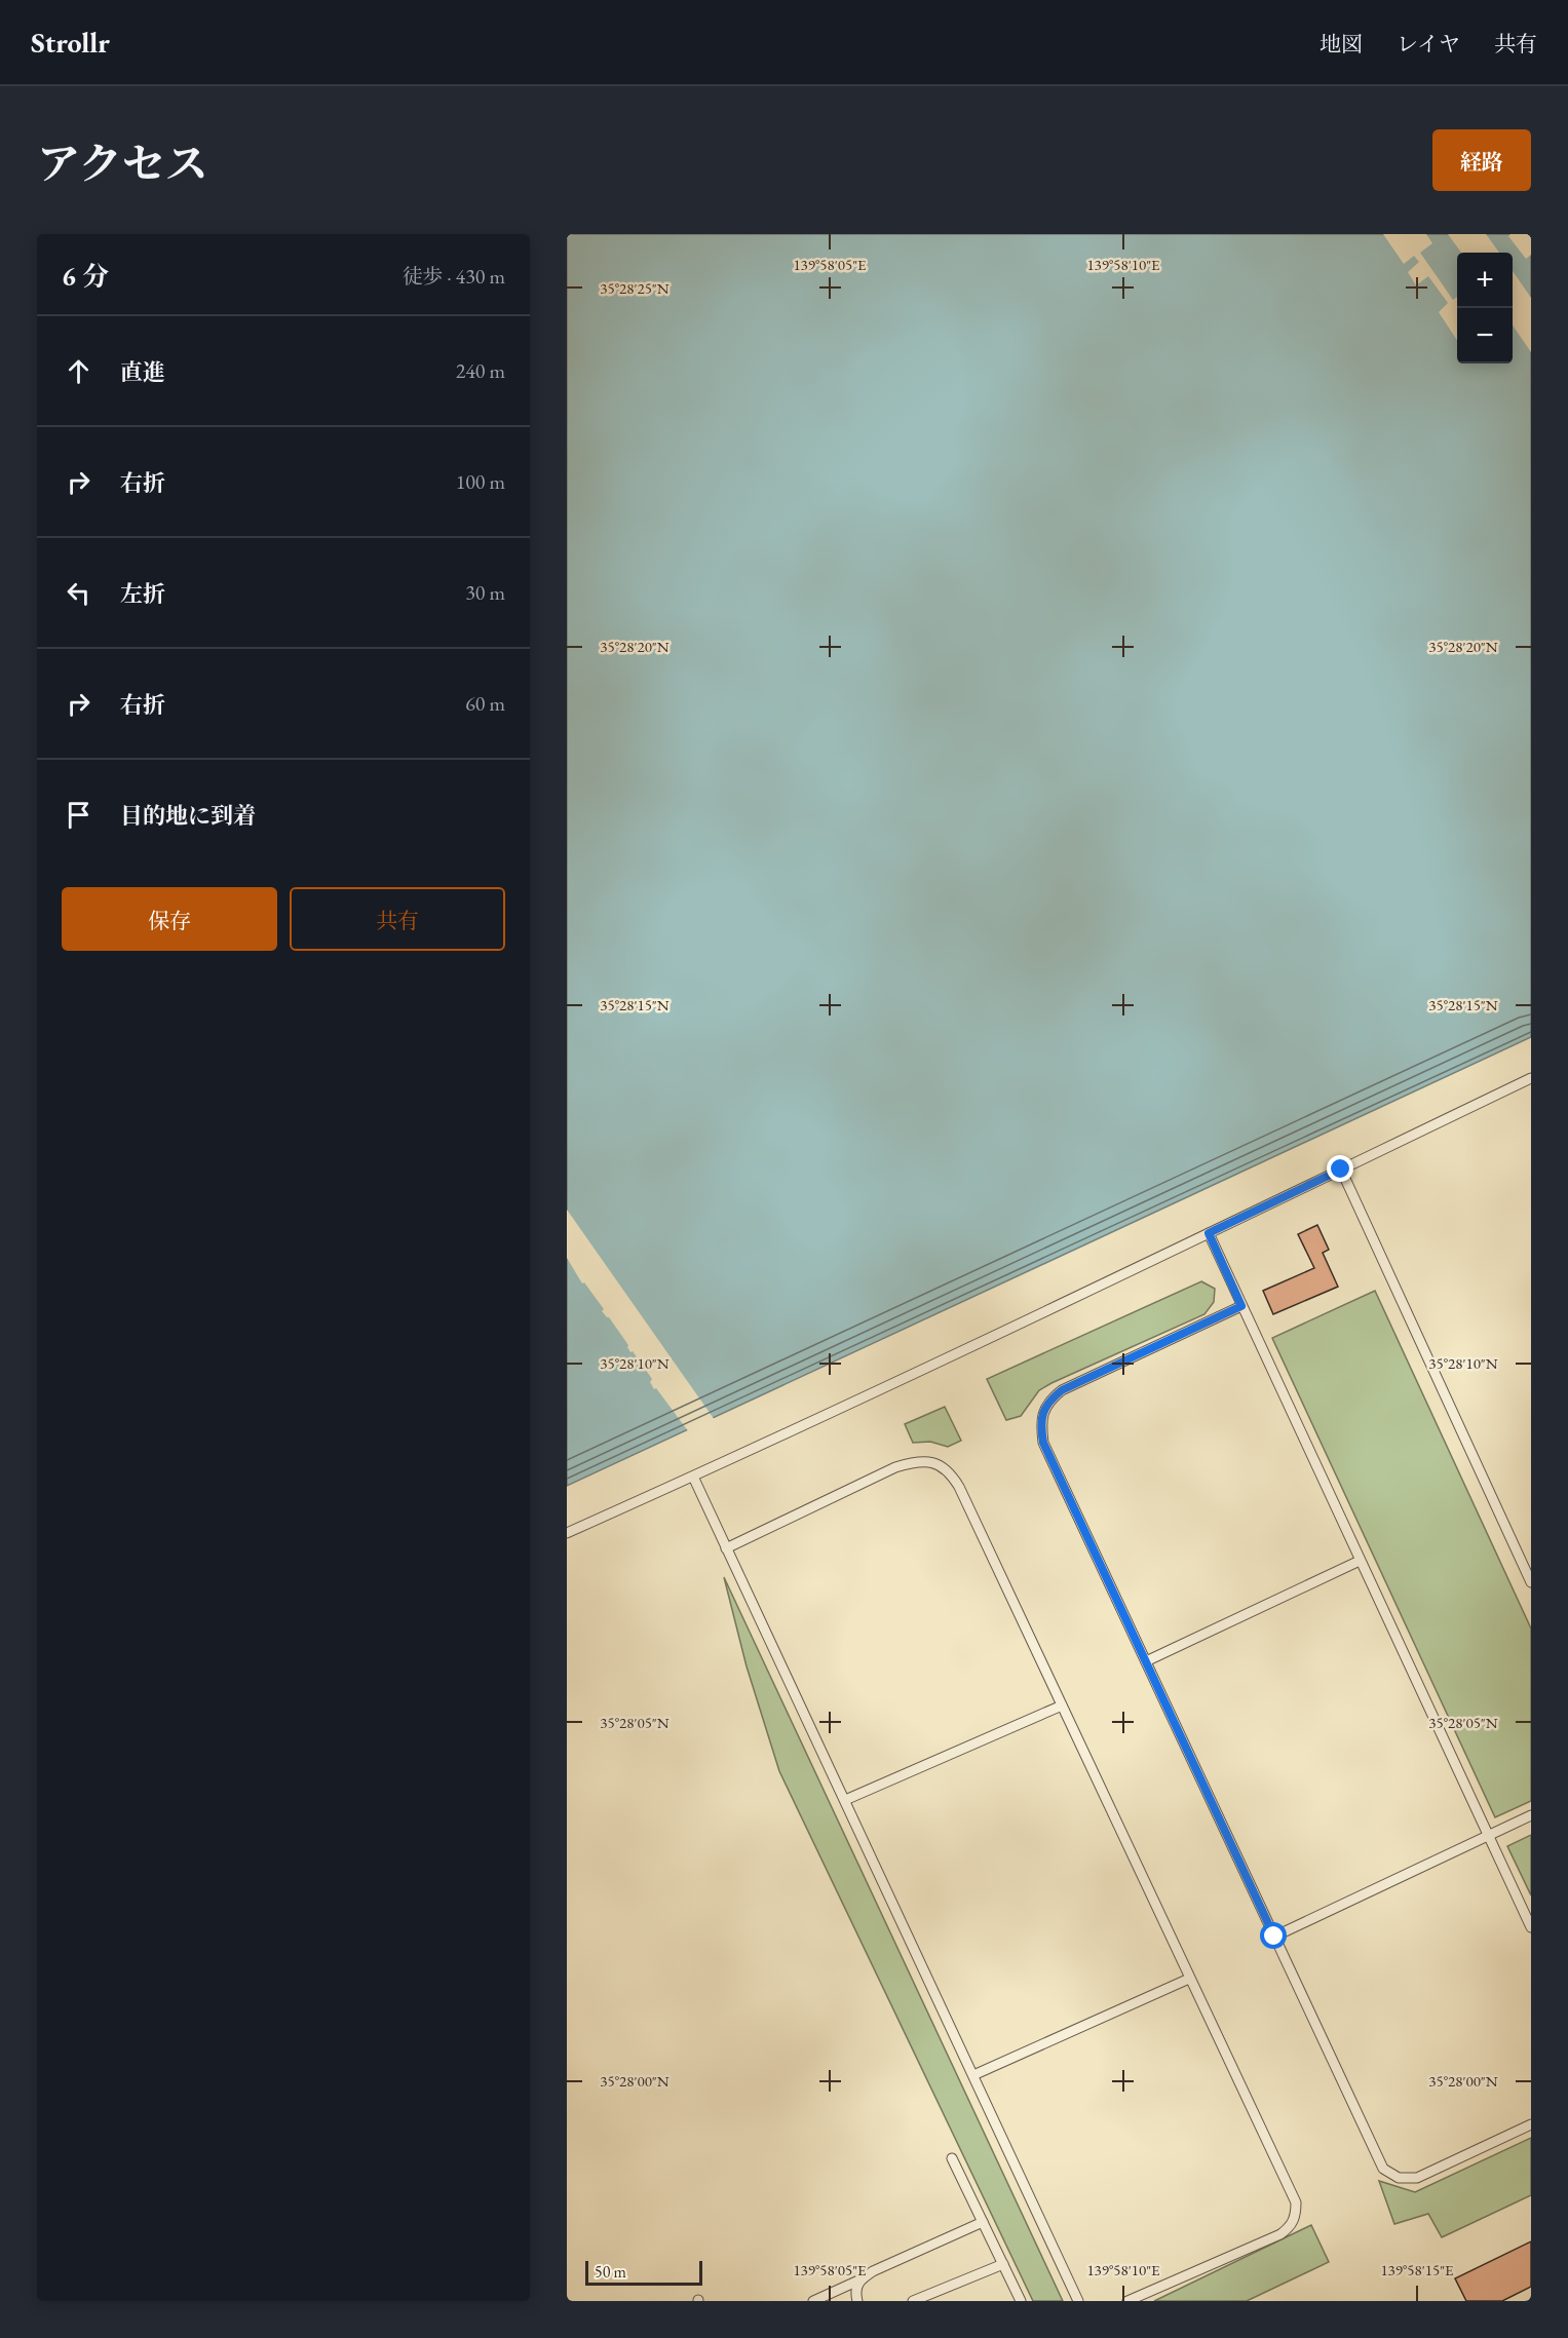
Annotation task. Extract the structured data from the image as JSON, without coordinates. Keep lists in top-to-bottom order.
{
  "scale_bar": "50 m",
  "page": {
    "header": "Strollr",
    "nav": ["地図", "レイヤ", "共有"],
    "title": "アクセス",
    "buttons": [
      "経路",
      ["保存", "共有"]
    ],
    "heading": ["6 分", "徒歩 · 430 m"],
    "map_buttons": ["+", "−"],
    "list": [
      ["直進", "240 m"],
      ["右折", "100 m"],
      ["左折", "30 m"],
      ["右折", "60 m"],
      "目的地に到着"
    ],
    "scale": "50 m"
  },
  "coordinates": [
    "139°58'05\"E",
    "139°58'10\"E",
    "35°28'25\"N",
    "35°28'20\"N",
    "35°28'15\"N",
    "35°28'10\"N",
    "35°28'05\"N",
    "35°28'00\"N",
    "139°58'15\"E"
  ]
}
